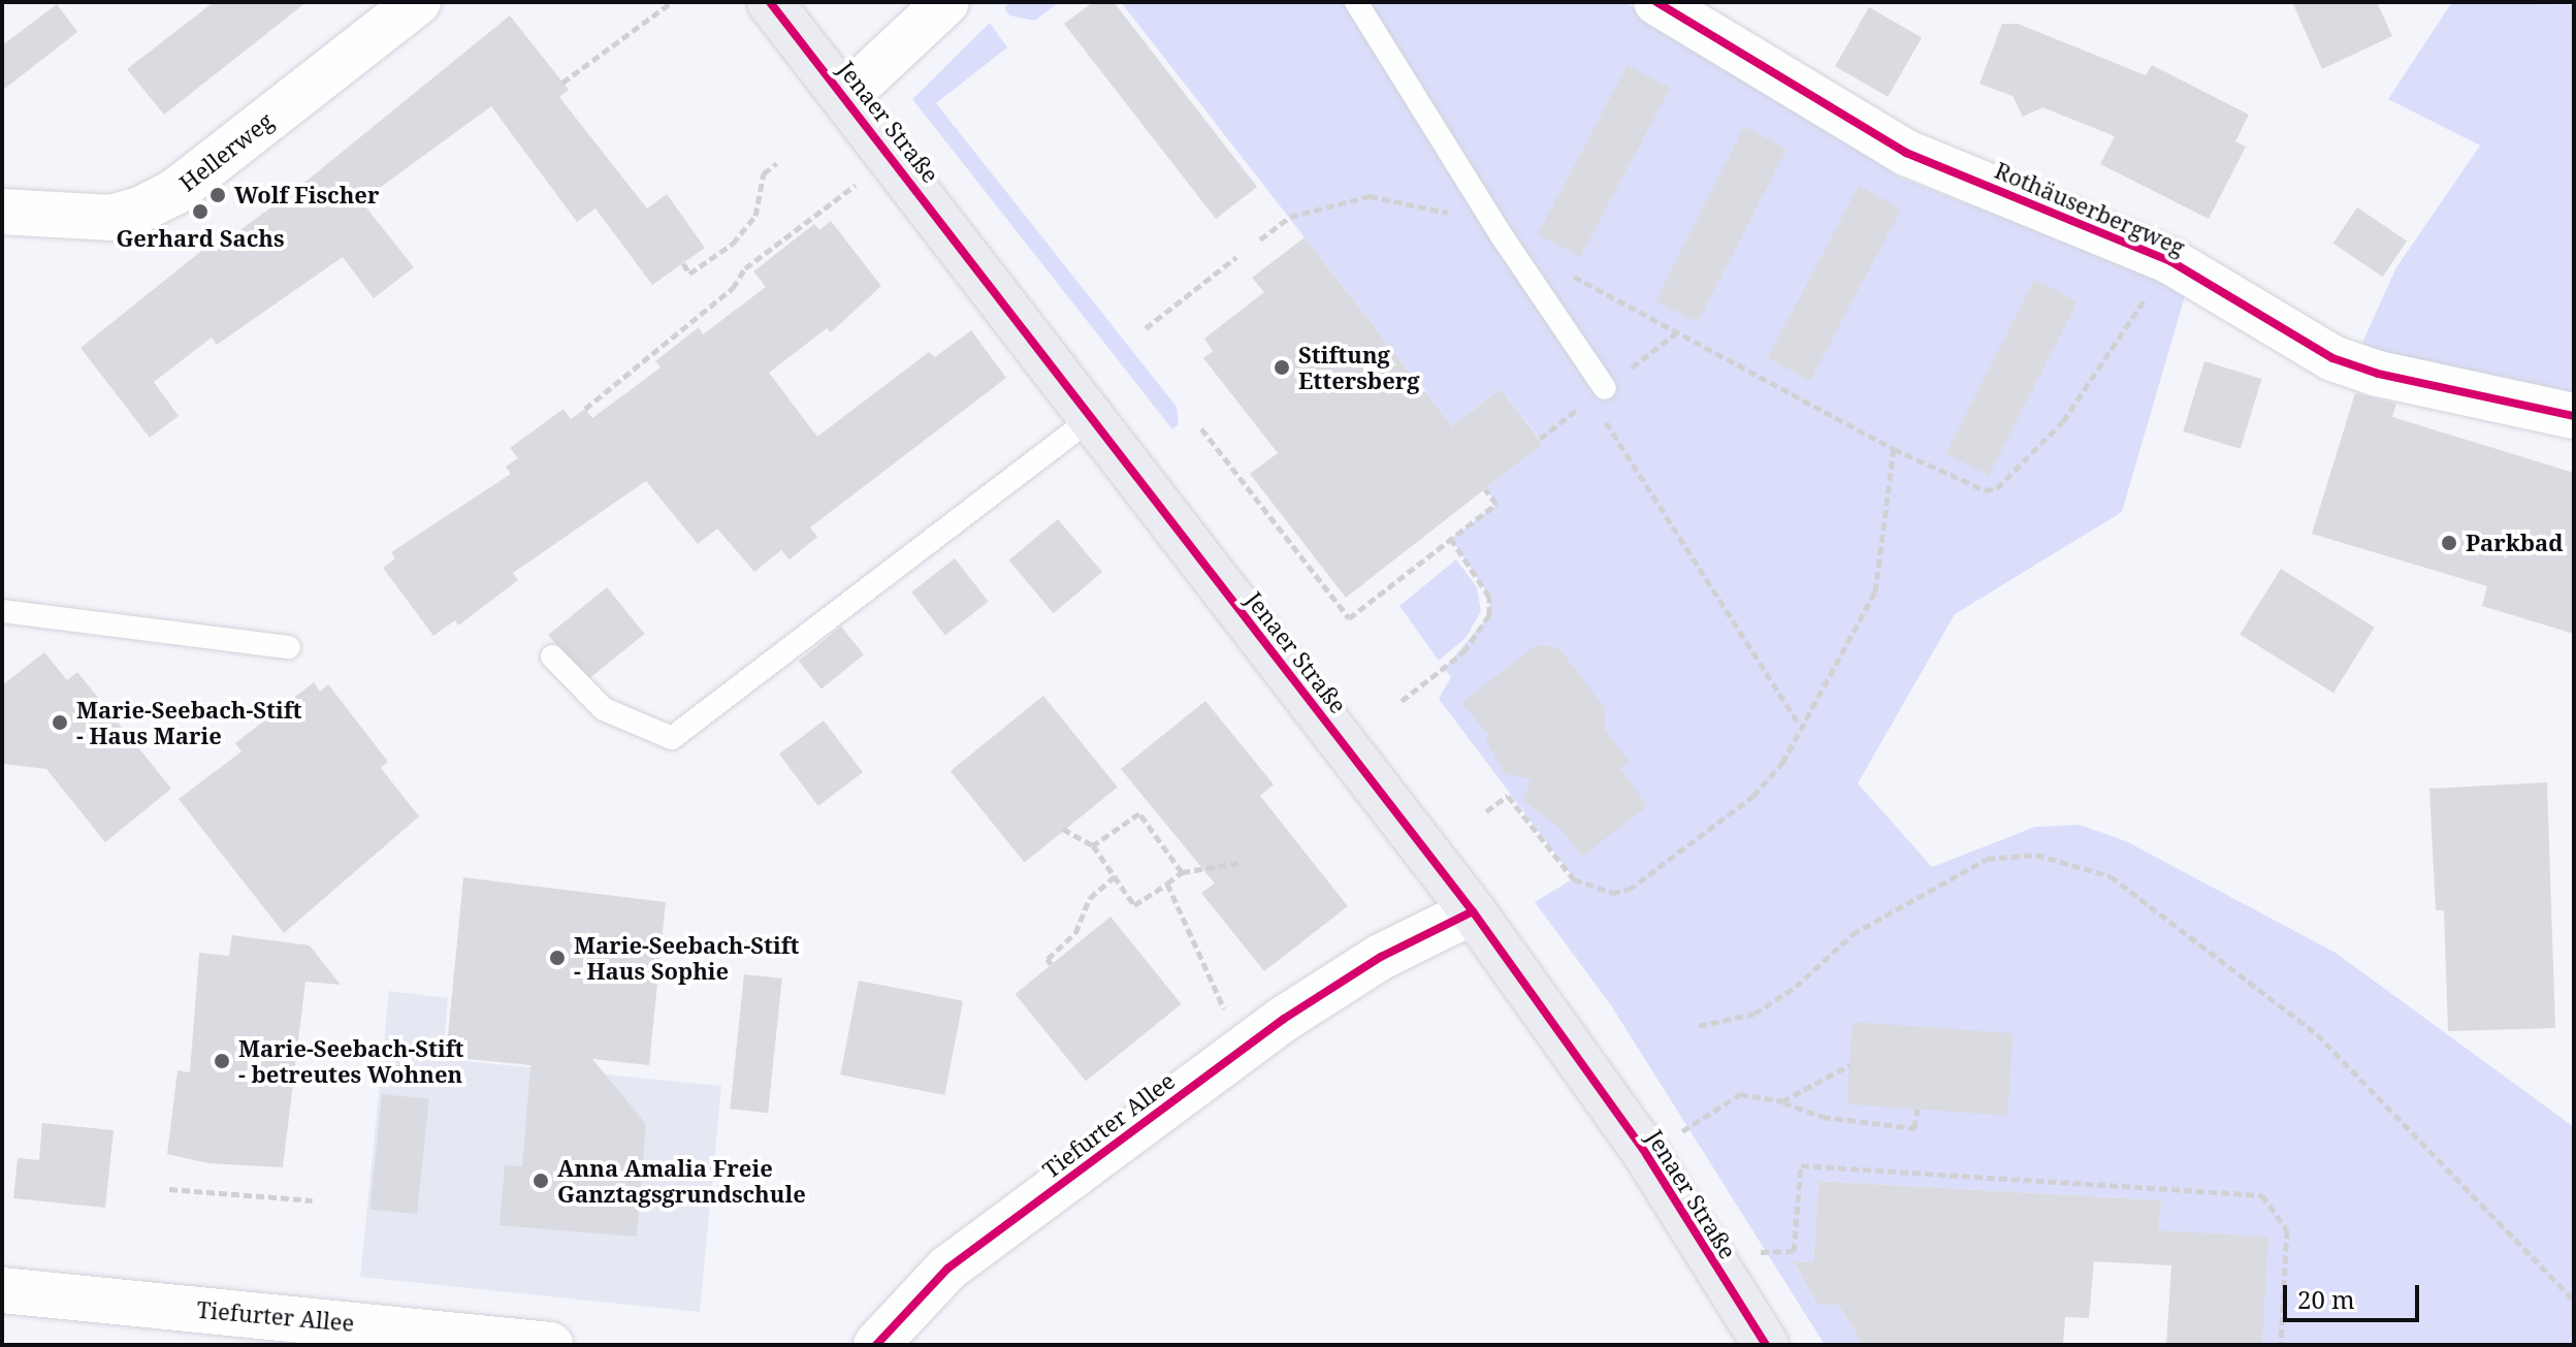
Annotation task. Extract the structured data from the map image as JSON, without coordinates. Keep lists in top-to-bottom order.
{
  "streets": {
    "main road": ["Jenaer Straße"],
    "street": ["Hellerweg", "Rothäuserbergweg", "Tiefurter Allee"]
  },
  "crossings": [
    ["Jenaer Straße", "Tiefurter Allee"]
  ],
  "places": [
    "Wolf Fischer",
    "Gerhard Sachs",
    "Stiftung Ettersberg",
    "Parkbad",
    "Marie-Seebach-Stift - Haus Marie",
    "Marie-Seebach-Stift - Haus Sophie",
    "Marie-Seebach-Stift - betreutes Wohnen",
    "Anna Amalia Freie Ganztagsgrundschule"
  ],
  "scale_bar": "20 m"
}
